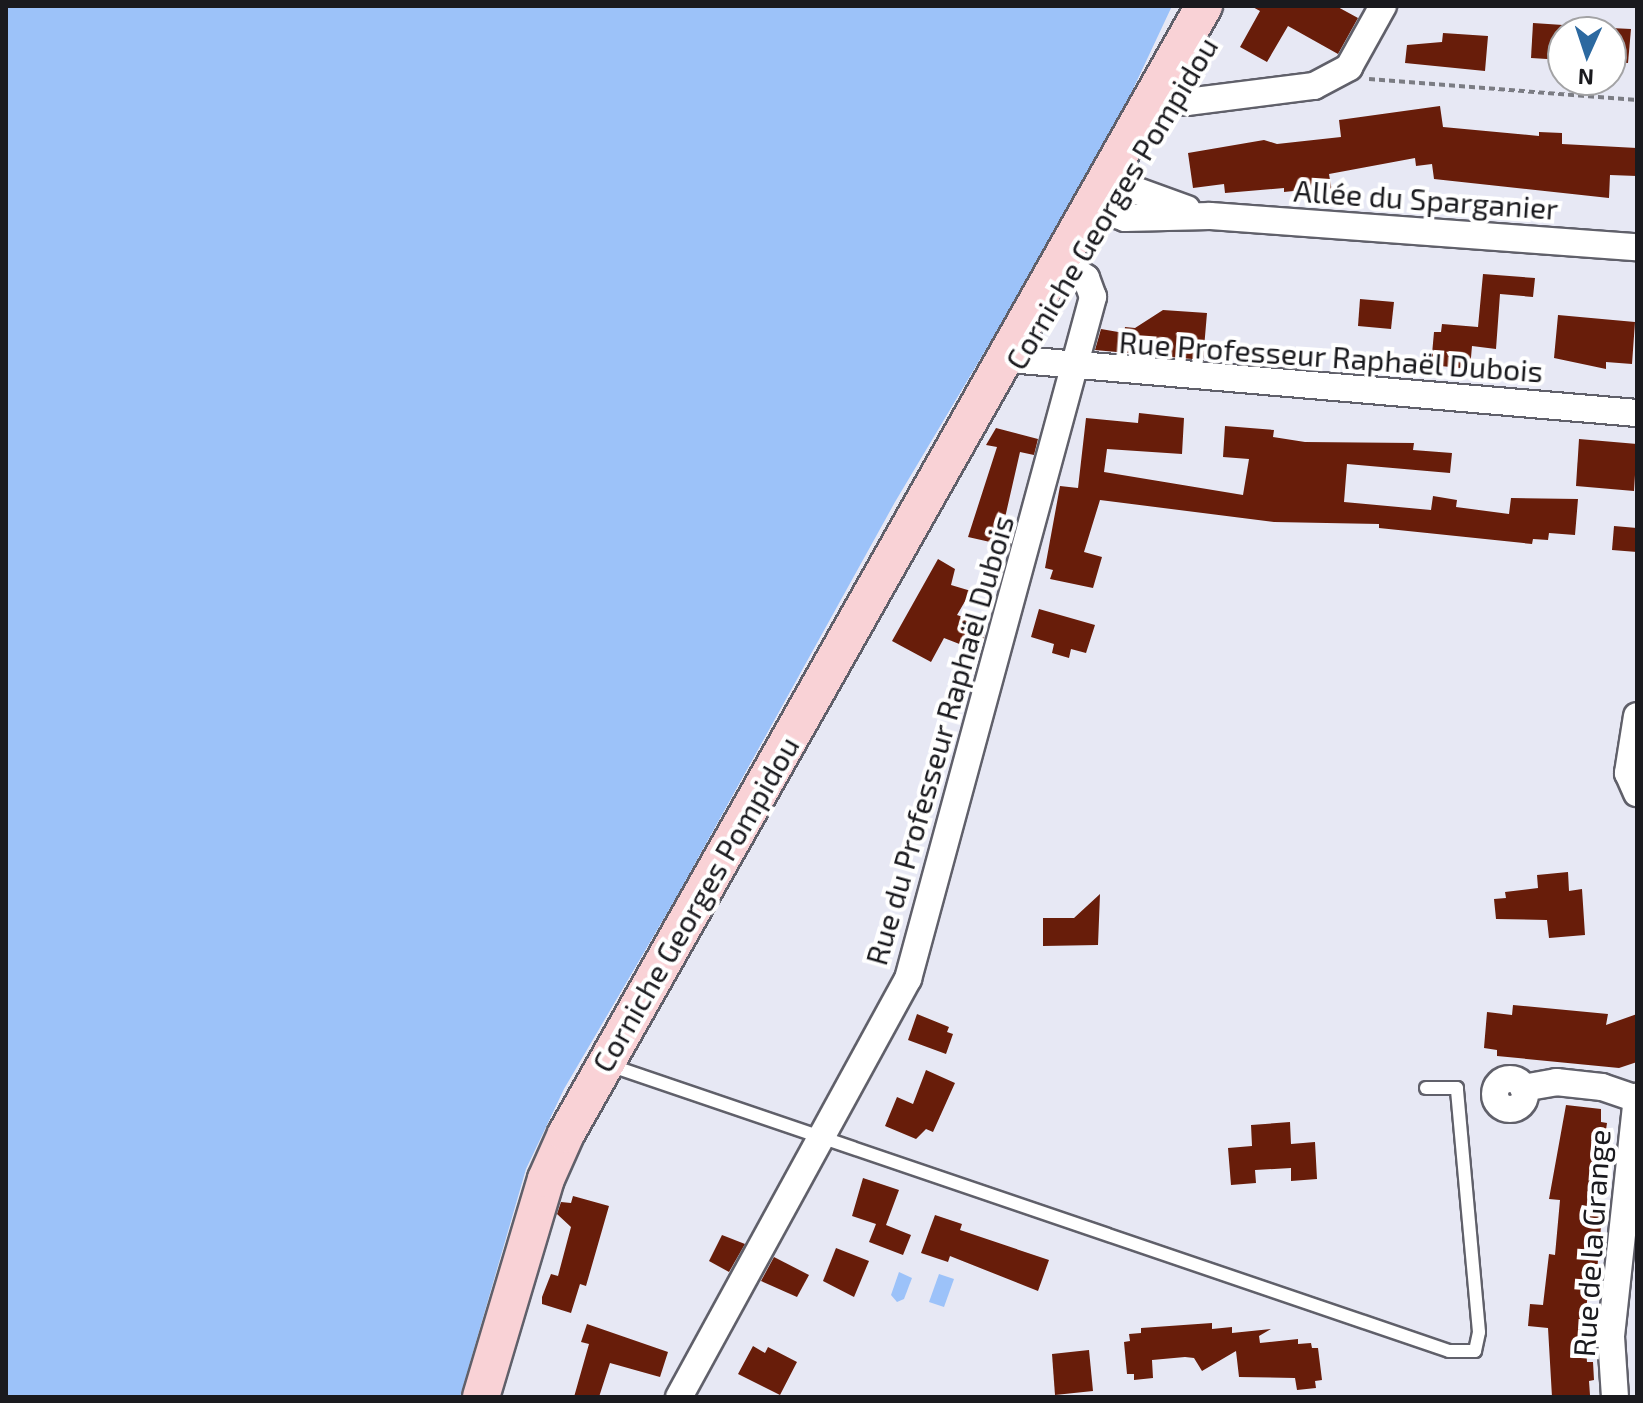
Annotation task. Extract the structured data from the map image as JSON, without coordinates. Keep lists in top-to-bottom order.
{
  "streets": {
    "main road": ["Corniche Georges Pompidou"],
    "street": [
      "Allée du Sparganier",
      "Rue Professeur Raphaël Dubois",
      "Rue du Professeur Raphaël Dubois",
      "Rue de la Grange"
    ]
  },
  "crossings": [
    ["Allée du Sparganier", "Corniche Georges Pompidou"],
    ["Corniche Georges Pompidou", "Rue Professeur Raphaël Dubois"],
    ["Corniche Georges Pompidou", "Rue du Professeur Raphaël Dubois"],
    ["Rue Professeur Raphaël Dubois", "Rue du Professeur Raphaël Dubois"]
  ],
  "north": "bottom"
}
